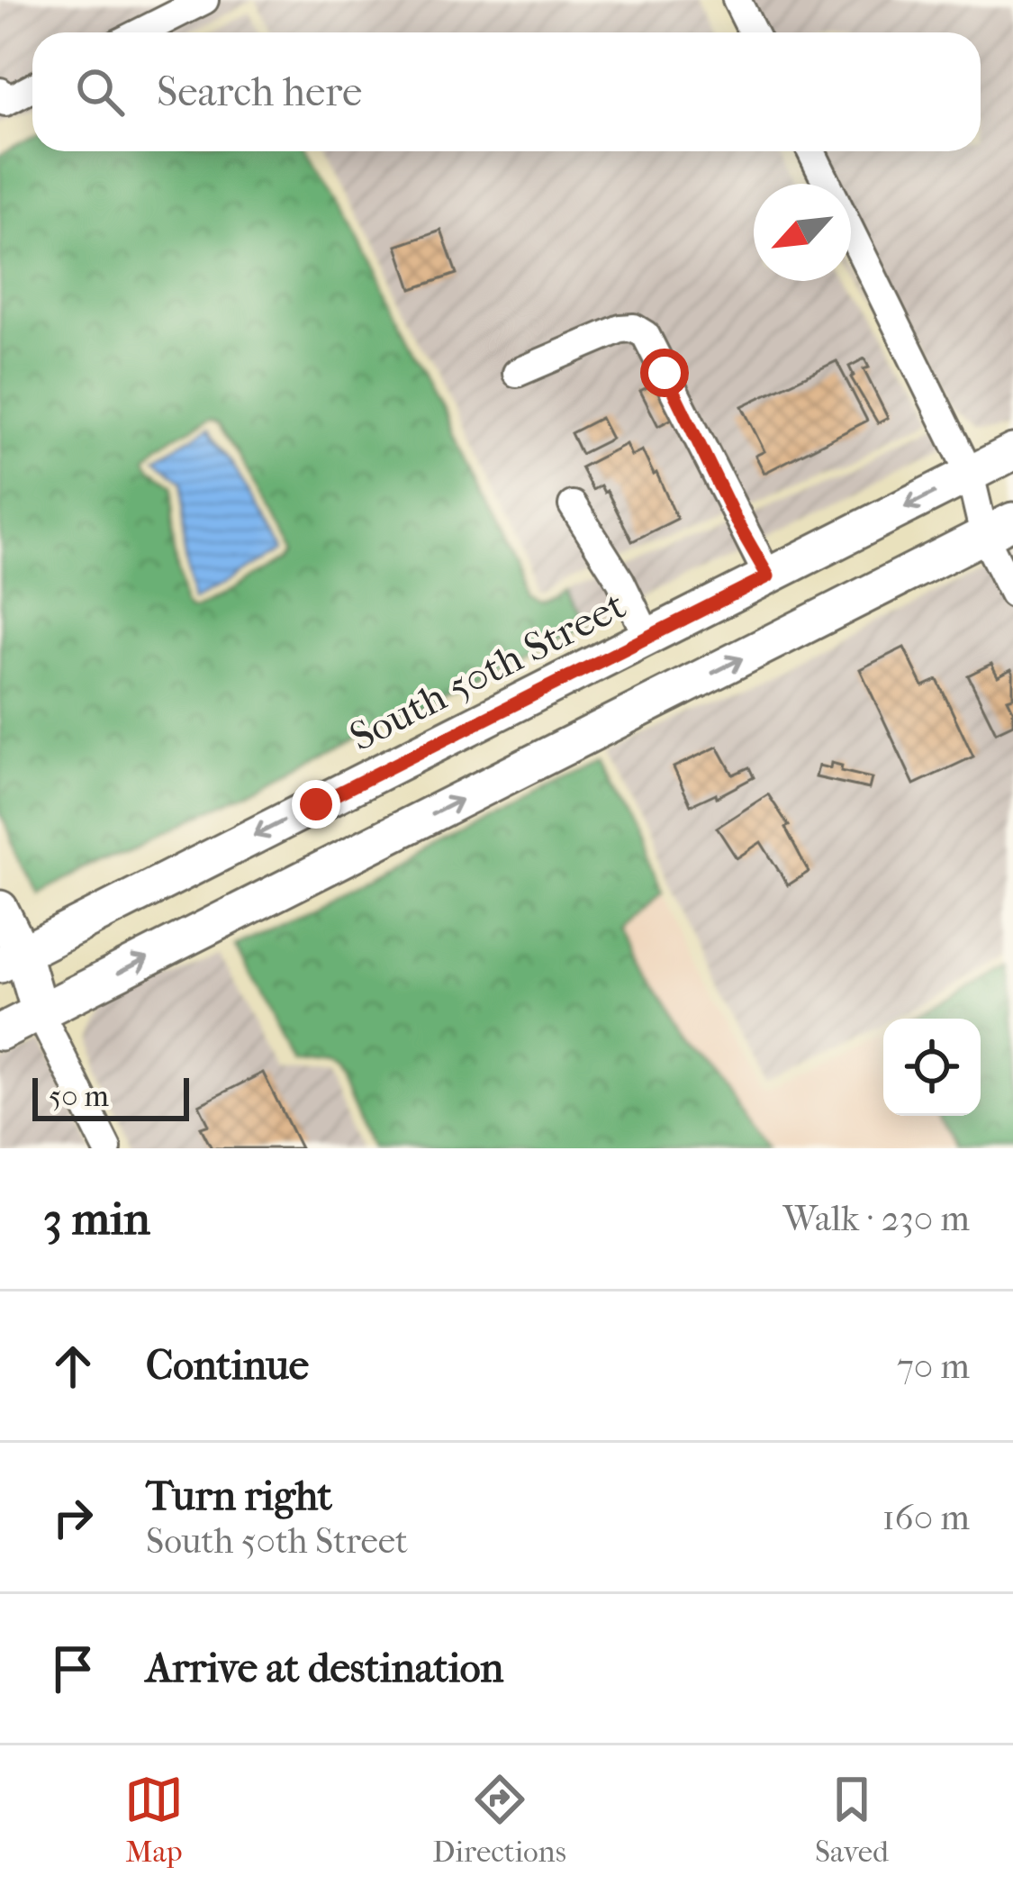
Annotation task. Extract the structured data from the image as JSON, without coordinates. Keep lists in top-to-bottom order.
{
  "streets": {
    "main road": ["South 50th Street"]
  },
  "scale_bar": "50 m",
  "north": "bottom left",
  "page": {
    "search": "Search here",
    "scale": "50 m",
    "heading": ["3 min", "Walk · 230 m"],
    "list": [
      ["Continue", "70 m"],
      ["Turn right", "South 50th Street", "160 m"],
      "Arrive at destination"
    ],
    "nav": ["Map", "Directions", "Saved"]
  }
}
